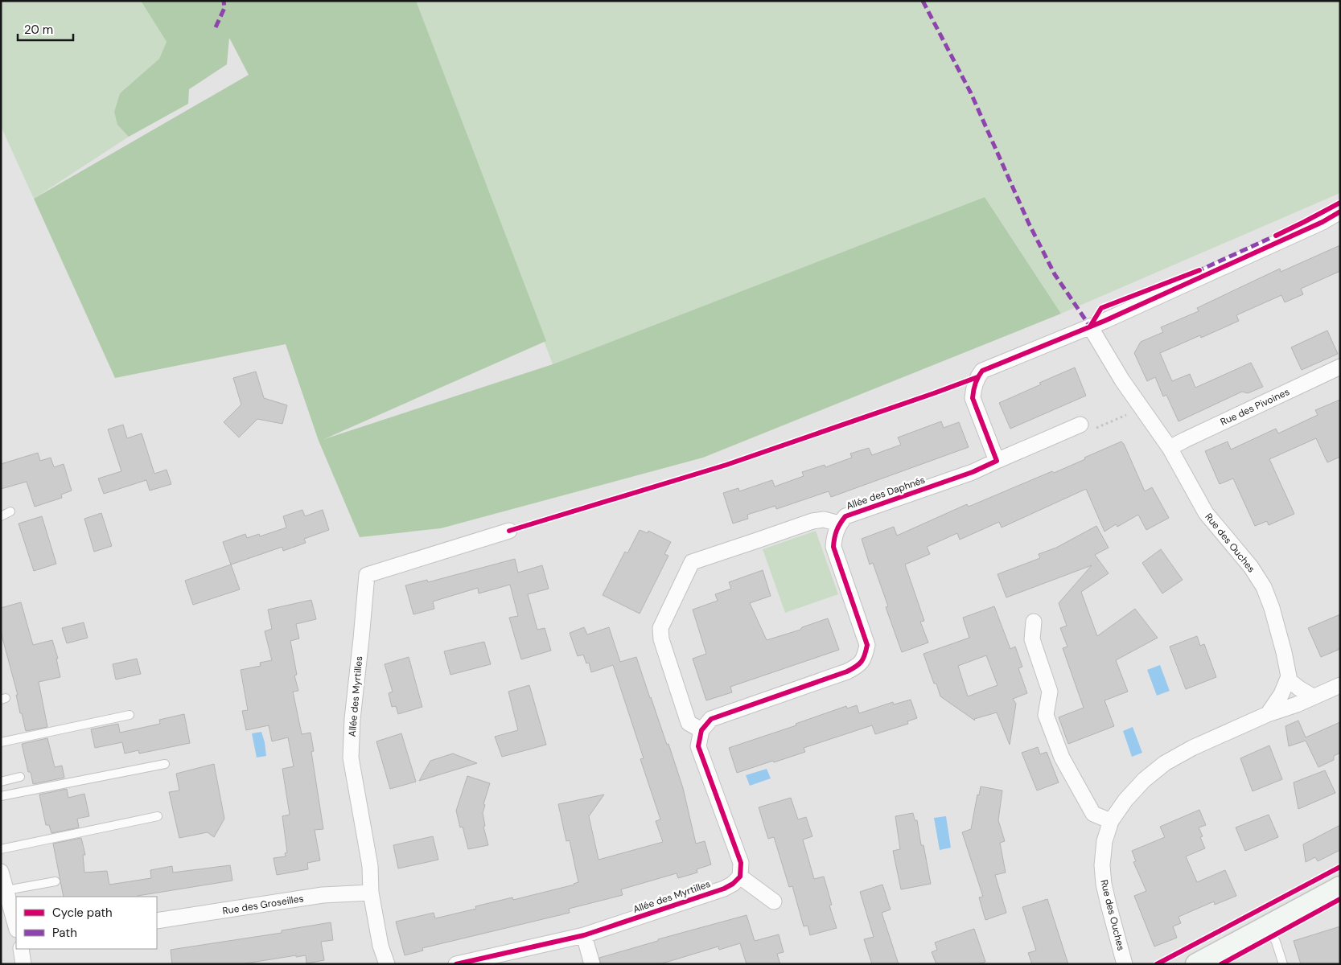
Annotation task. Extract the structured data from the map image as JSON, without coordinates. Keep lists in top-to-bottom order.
{
  "streets": {
    "street": [
      "Rue des Pivoines",
      "Allée des Daphnés",
      "Rue des Ouches",
      "Allée des Myrtilles",
      "Rue des Groseilles"
    ]
  },
  "crossings": [
    ["Rue des Pivoines", "Rue des Ouches"],
    ["Allée des Myrtilles", "Rue des Groseilles"]
  ],
  "legend": ["Cycle path", "Path"],
  "scale_bar": "20 m"
}
